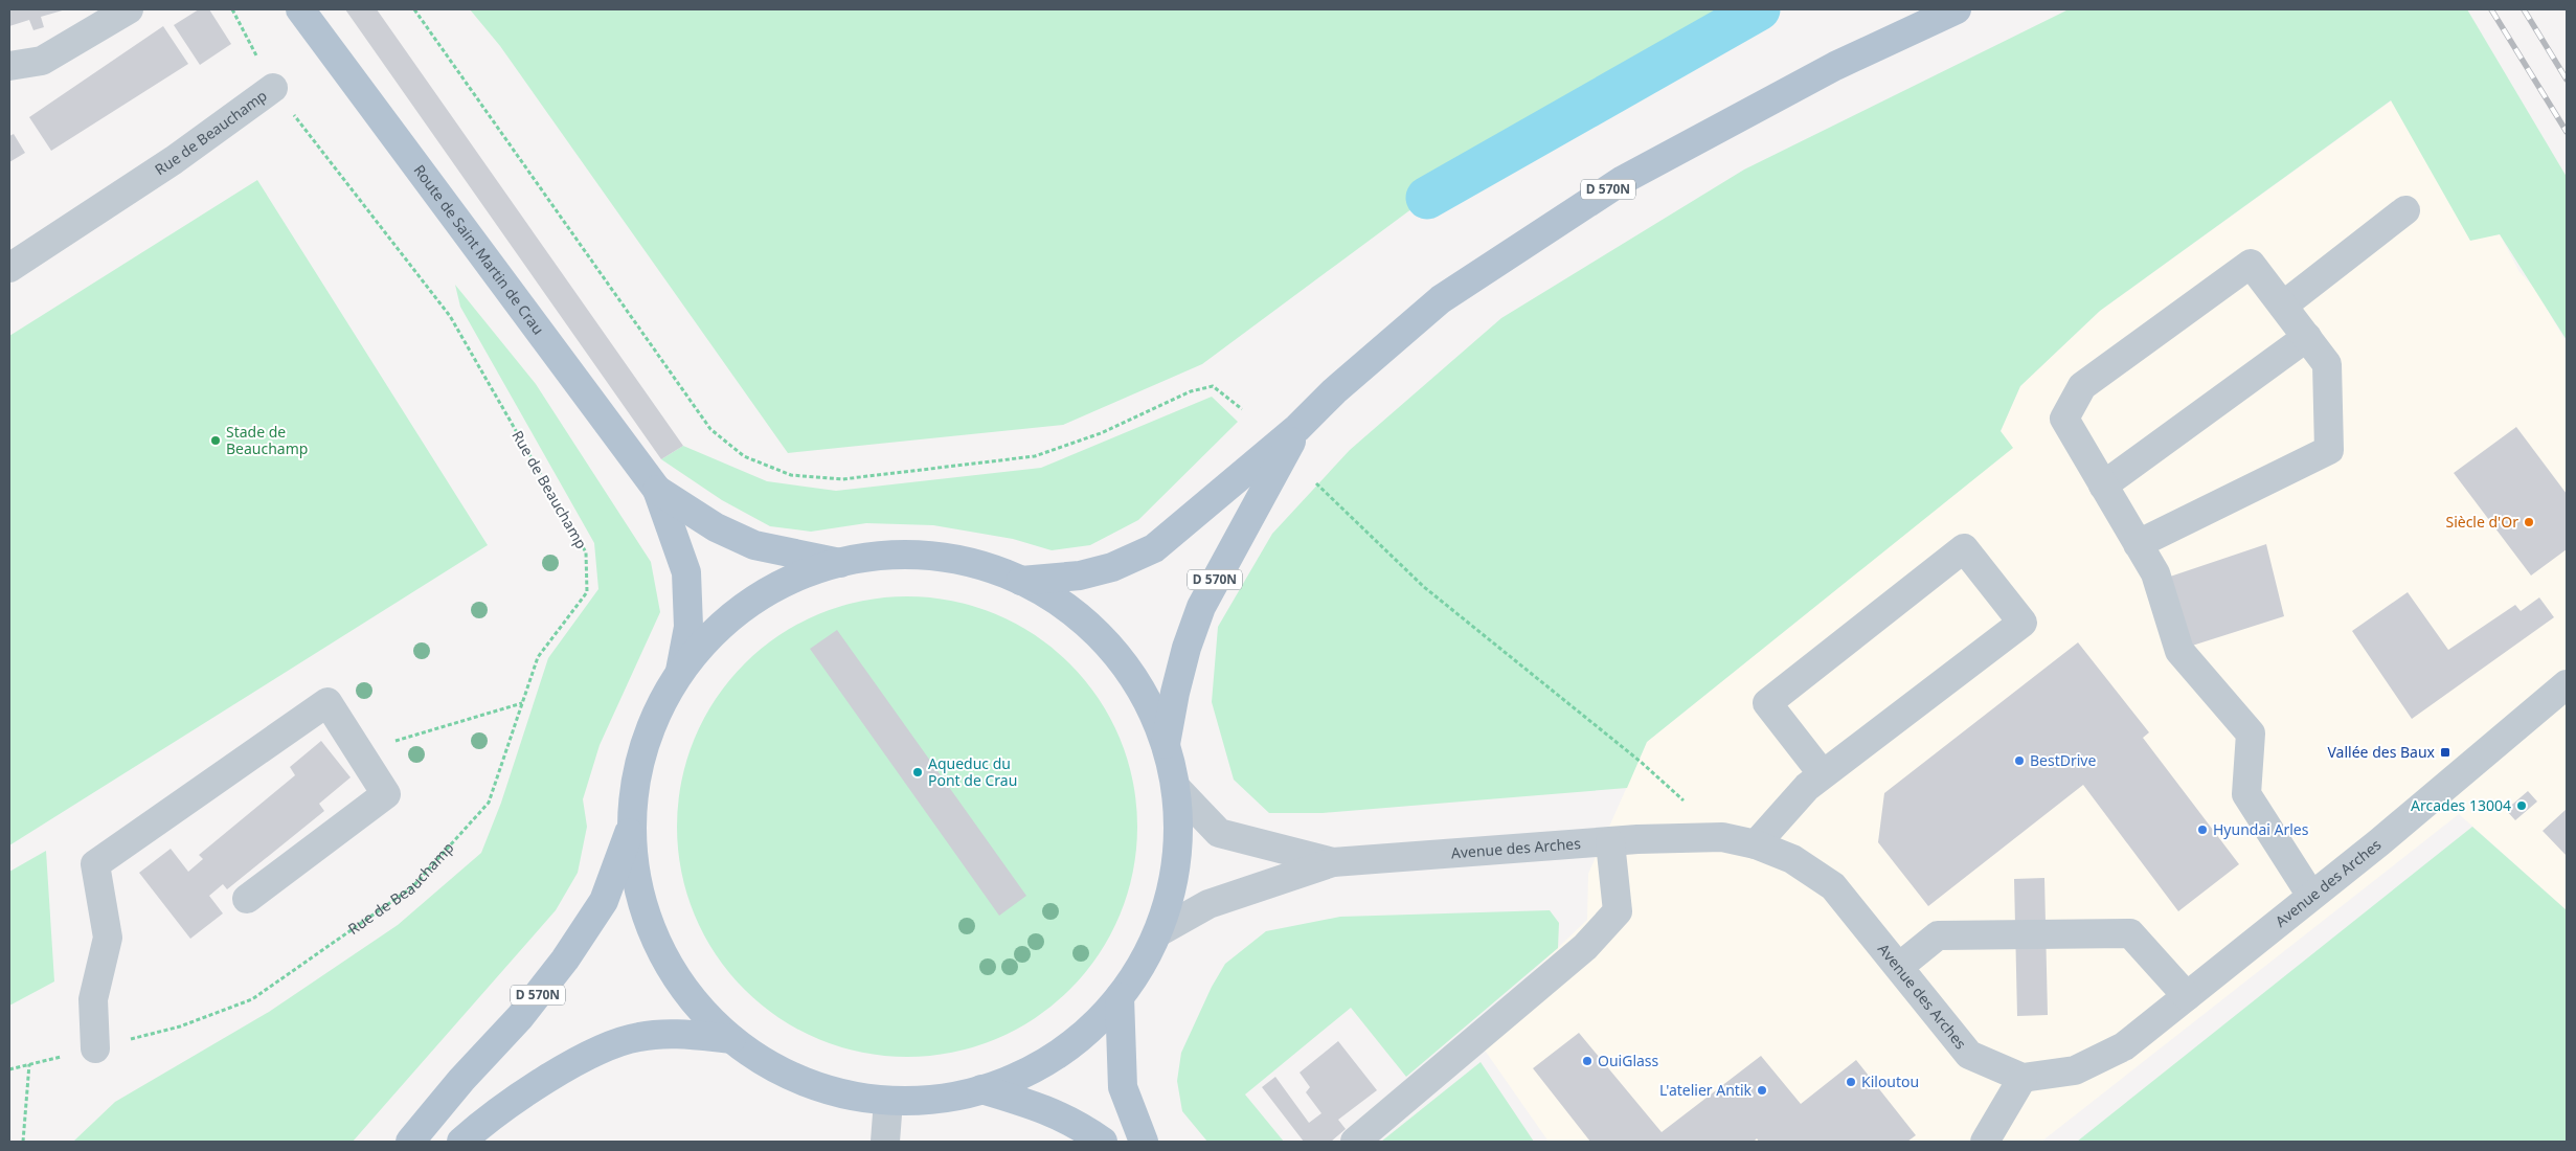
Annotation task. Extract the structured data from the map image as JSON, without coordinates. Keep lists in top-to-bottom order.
{
  "streets": {
    "main road": ["D 570N", "Route de Saint Martin de Crau"],
    "street": ["Rue de Beauchamp", "Avenue des Arches"]
  },
  "places": {
    "other": [
      "Stade de Beauchamp",
      "Siècle d'Or",
      "BestDrive",
      "Aqueduc du Pont de Crau",
      "Arcades 13004",
      "Hyundai Arles",
      "OuiGlass",
      "Kiloutou",
      "L'atelier Antik"
    ],
    "transit": ["Vallée des Baux"]
  }
}
